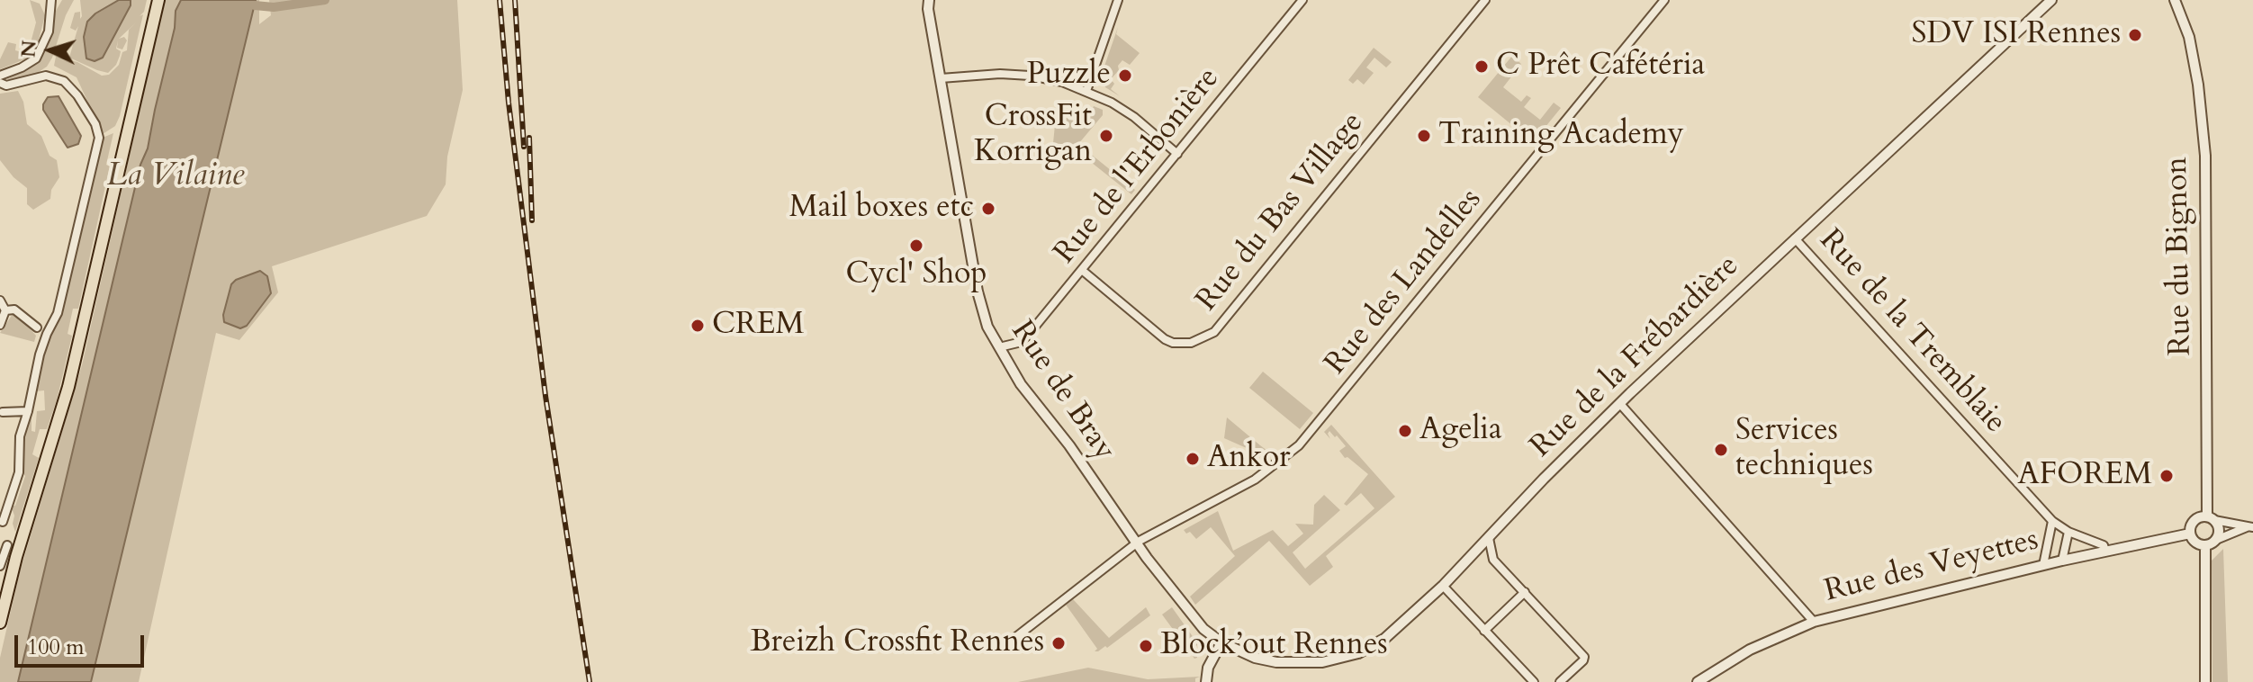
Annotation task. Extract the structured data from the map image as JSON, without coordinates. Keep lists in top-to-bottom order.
{
  "streets": {
    "street": [
      "Rue de l'Erbonière",
      "Rue du Bas Village",
      "Rue du Bignon",
      "Rue des Landelles",
      "Rue de la Tremblaie",
      "Rue de la Frébardière",
      "Rue de Bray",
      "Rue des Veyettes"
    ]
  },
  "crossings": [
    ["Rue de l'Erbonière", "Rue du Bas Village"],
    ["Rue de l'Erbonière", "Rue de Bray"],
    ["Rue du Bignon", "Rue des Veyettes"],
    ["Rue des Landelles", "Rue de Bray"],
    ["Rue de la Tremblaie", "Rue de la Frébardière"],
    ["Rue de la Tremblaie", "Rue des Veyettes"],
    ["Rue de la Frébardière", "Rue de Bray"]
  ],
  "water": ["La Vilaine"],
  "places": [
    "SDV ISI Rennes",
    "C Prêt Cafétéria",
    "Puzzle",
    "CrossFit Korrigan",
    "Training Academy",
    "Mail boxes etc",
    "Cycl' Shop",
    "CREM",
    "Agelia",
    "Services techniques",
    "Ankor",
    "AFOREM",
    "Breizh Crossfit Rennes",
    "Block’out Rennes"
  ],
  "scale_bar": "100 m",
  "north": "left"
}
